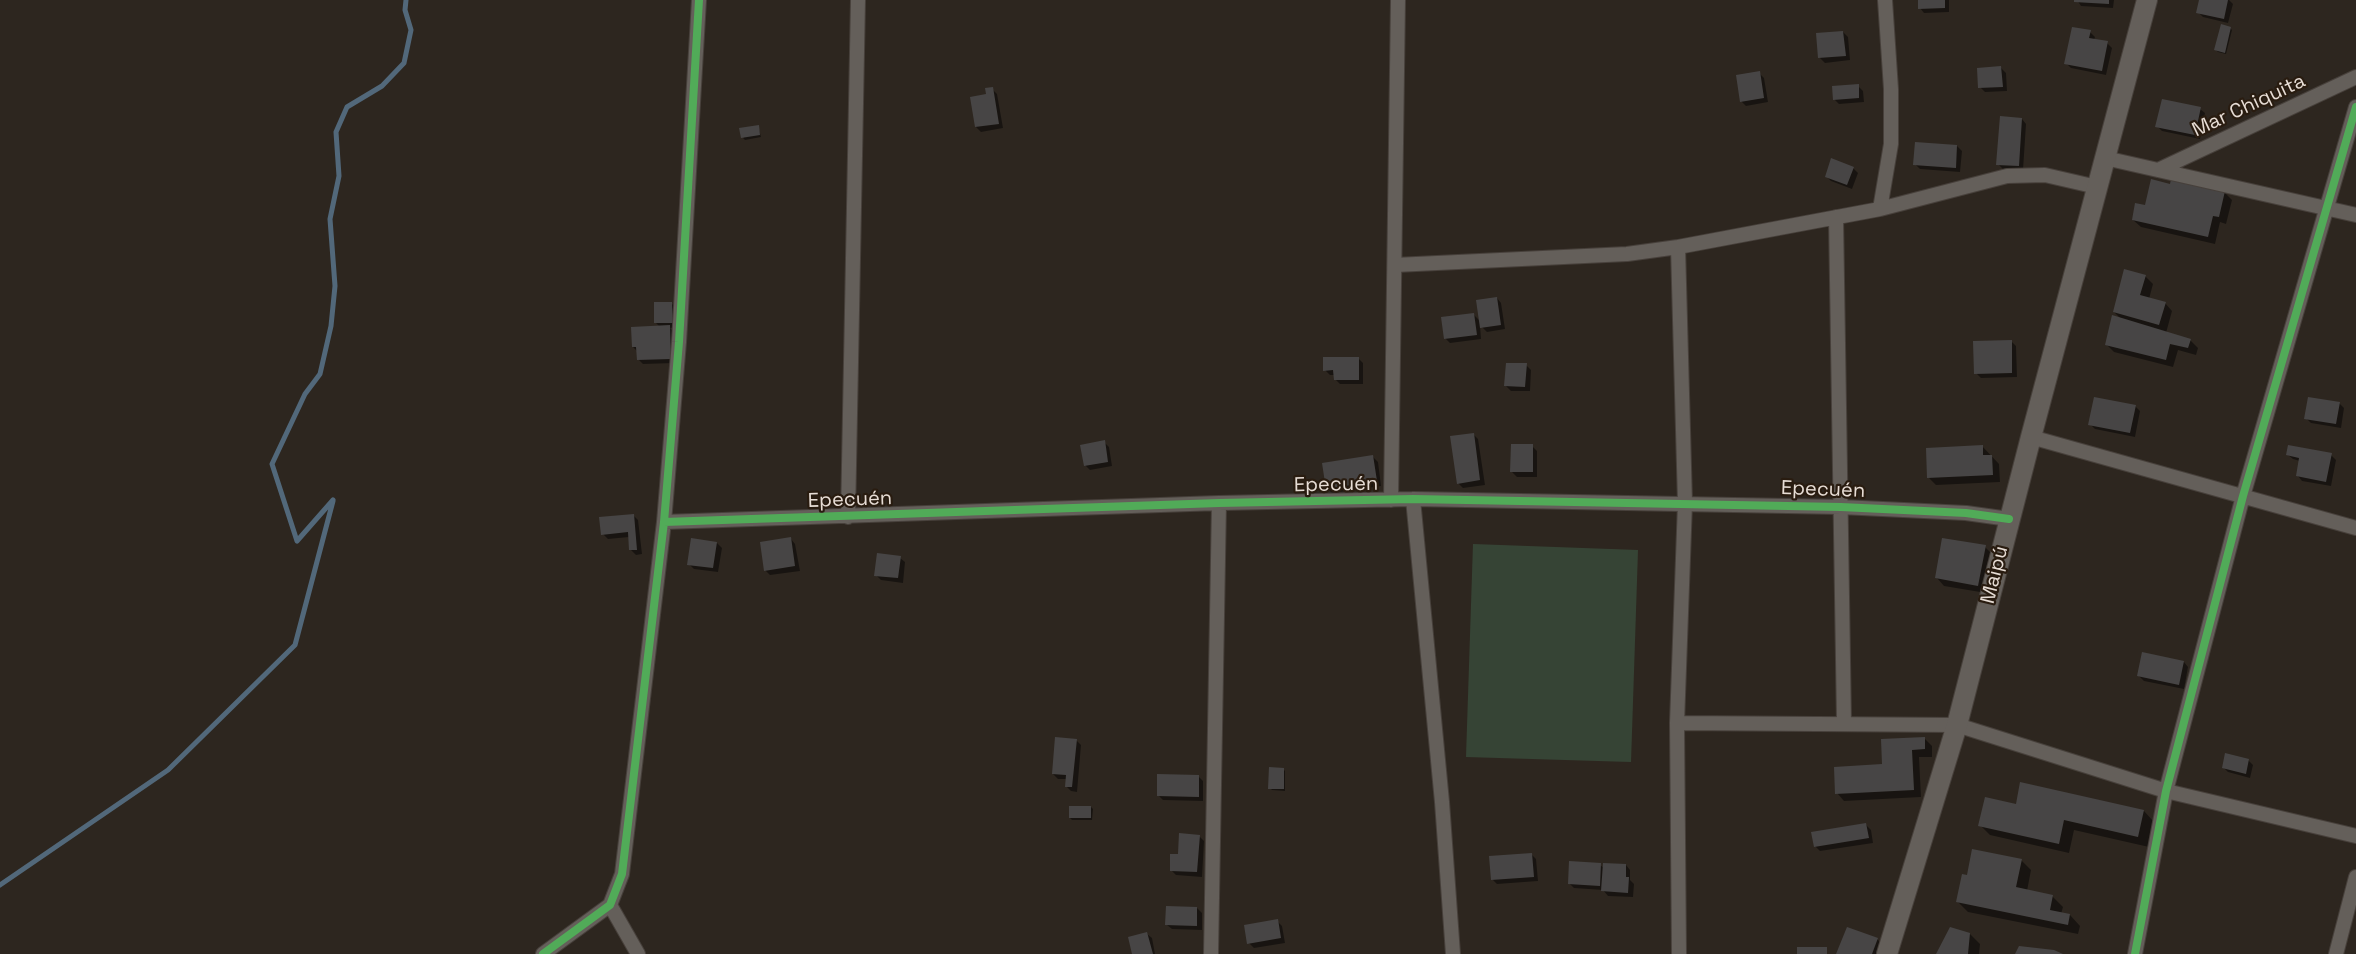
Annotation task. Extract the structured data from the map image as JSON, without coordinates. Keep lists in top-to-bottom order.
{
  "streets": {
    "main road": ["Maipú"],
    "street": ["Mar Chiquita", "Epecuén"]
  },
  "crossings": [
    ["Epecuén", "Maipú"]
  ]
}
